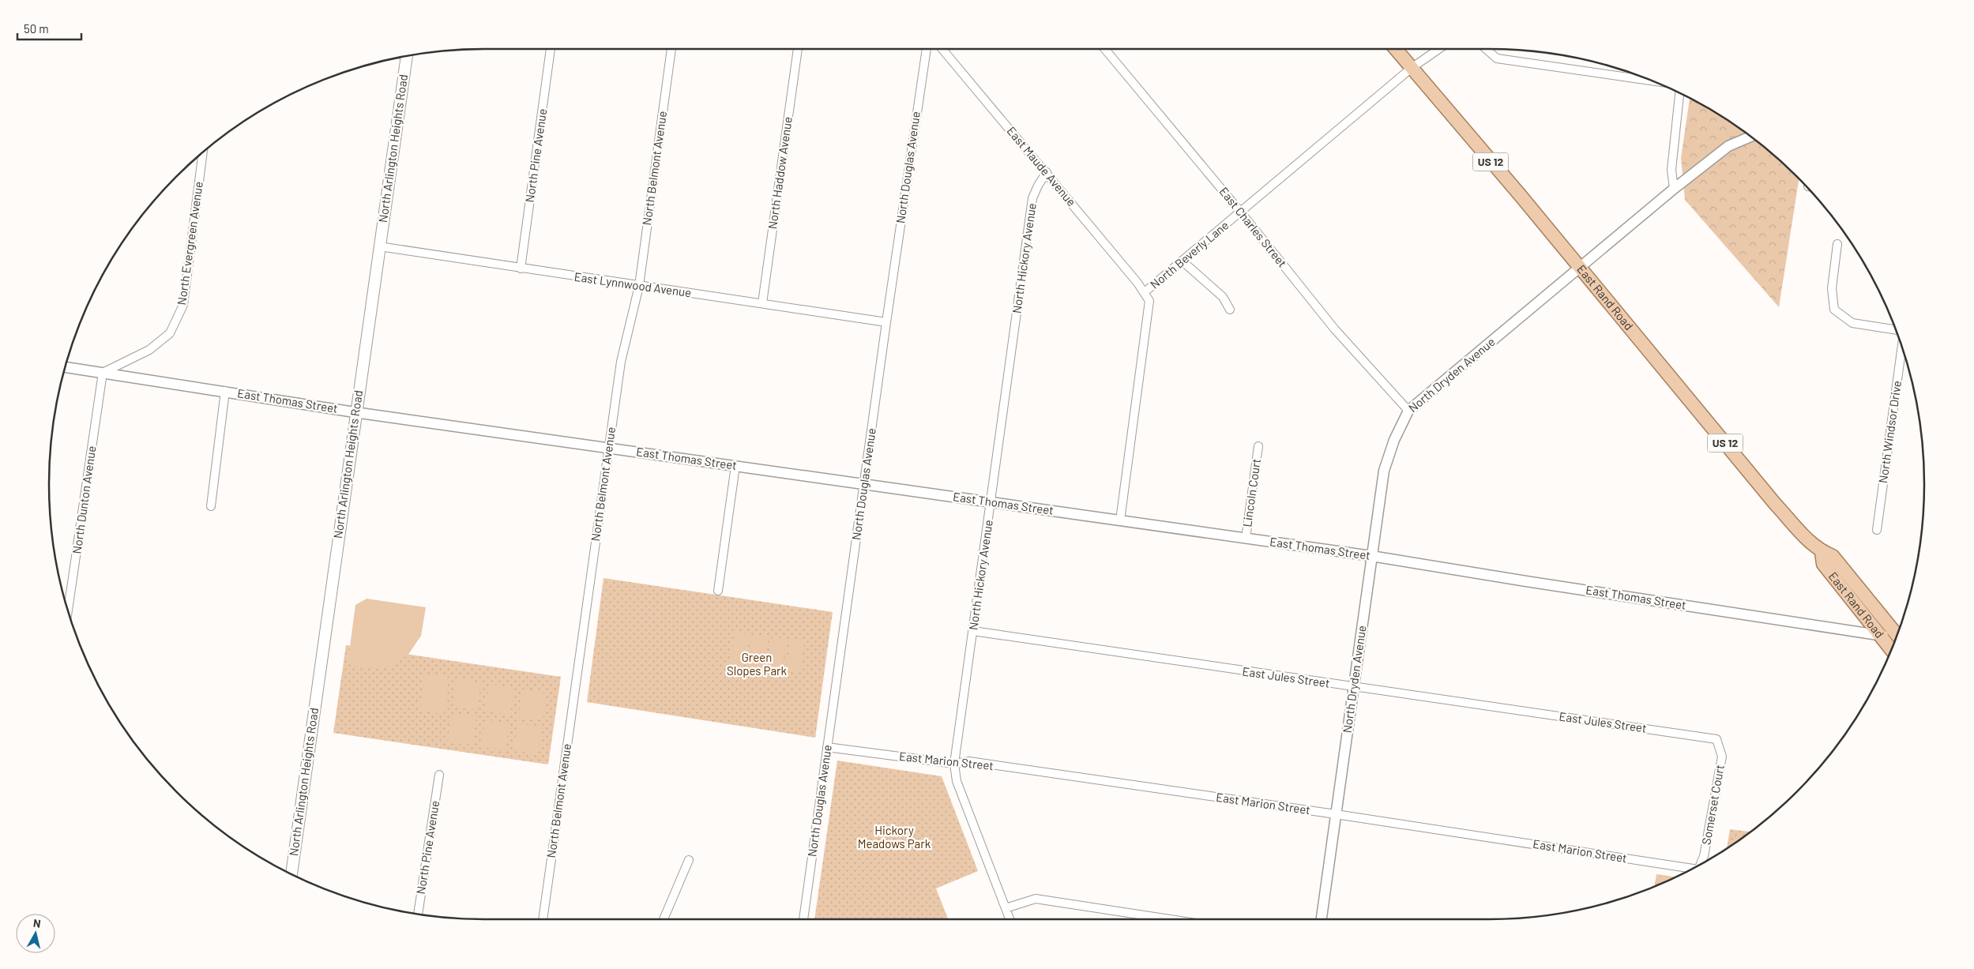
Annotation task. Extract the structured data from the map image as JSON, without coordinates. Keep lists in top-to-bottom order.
{
  "streets": {
    "main road": ["North Arlington Heights Road", "US 12", "East Rand Road"],
    "street": [
      "North Pine Avenue",
      "East Maude Avenue",
      "North Douglas Avenue",
      "North Belmont Avenue",
      "North Haddow Avenue",
      "East Charles Street",
      "North Evergreen Avenue",
      "North Beverly Lane",
      "North Hickory Avenue",
      "East Lynnwood Avenue",
      "North Dryden Avenue",
      "East Thomas Street",
      "North Windsor Drive",
      "Lincoln Court",
      "North Dunton Avenue",
      "East Jules Street",
      "East Marion Street",
      "Somerset Court"
    ]
  },
  "crossings": [
    ["North Arlington Heights Road", "East Lynnwood Avenue"],
    ["North Arlington Heights Road", "East Thomas Street"],
    ["North Pine Avenue", "East Lynnwood Avenue"],
    ["East Maude Avenue", "North Beverly Lane"],
    ["East Maude Avenue", "North Hickory Avenue"],
    ["North Douglas Avenue", "East Lynnwood Avenue"],
    ["North Douglas Avenue", "East Thomas Street"],
    ["North Douglas Avenue", "East Marion Street"],
    ["North Belmont Avenue", "East Lynnwood Avenue"],
    ["North Belmont Avenue", "East Thomas Street"],
    ["North Haddow Avenue", "East Lynnwood Avenue"],
    ["East Charles Street", "North Beverly Lane"],
    ["East Charles Street", "North Dryden Avenue"],
    ["North Evergreen Avenue", "East Thomas Street"],
    ["North Evergreen Avenue", "North Dunton Avenue"],
    ["North Beverly Lane", "East Rand Road"],
    ["North Beverly Lane", "East Thomas Street"],
    ["North Hickory Avenue", "East Thomas Street"],
    ["North Hickory Avenue", "East Jules Street"],
    ["North Hickory Avenue", "East Marion Street"],
    ["East Rand Road", "North Dryden Avenue"],
    ["East Rand Road", "East Thomas Street"],
    ["North Dryden Avenue", "East Thomas Street"],
    ["North Dryden Avenue", "East Jules Street"],
    ["North Dryden Avenue", "East Marion Street"],
    ["East Thomas Street", "Lincoln Court"],
    ["East Thomas Street", "North Dunton Avenue"],
    ["East Jules Street", "Somerset Court"]
  ],
  "parks": ["Green Slopes Park", "Hickory Meadows Park"],
  "scale_bar": "50 m",
  "north": "top"
}
